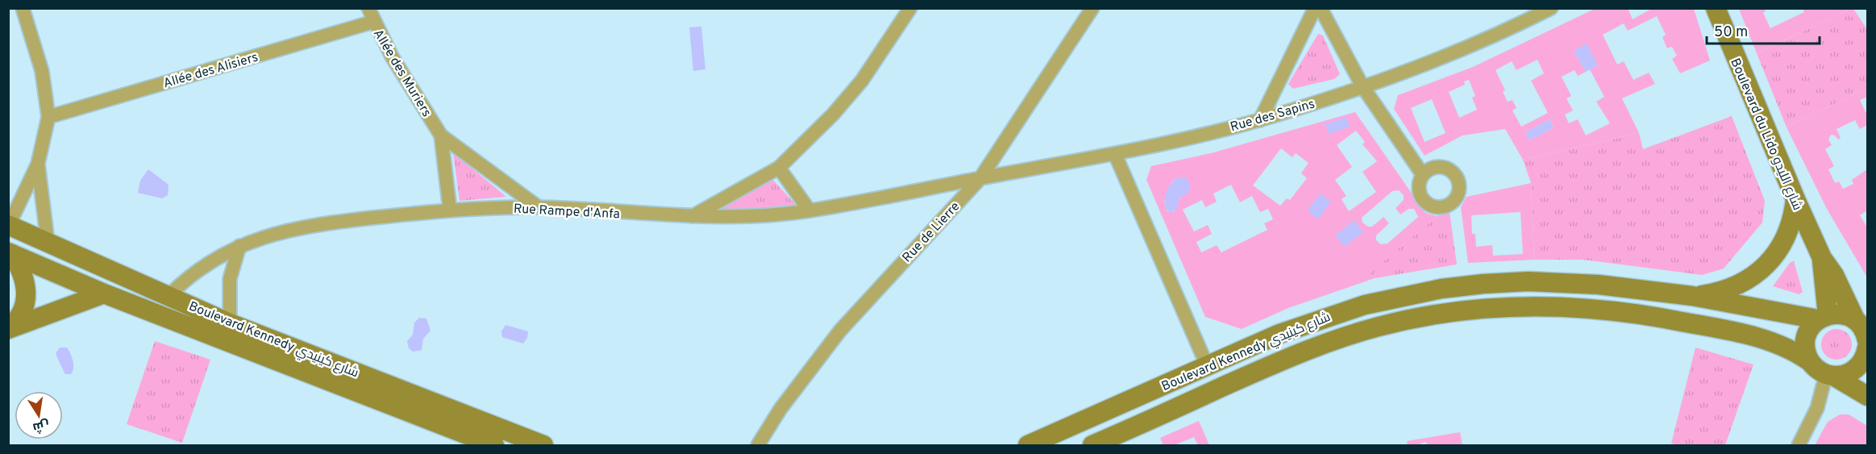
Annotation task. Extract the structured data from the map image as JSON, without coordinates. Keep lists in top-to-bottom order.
{
  "streets": {
    "main road": ["Boulevard du Lido شارع الليدو", "Boulevard Kennedy شارع كينيدي"],
    "street": [
      "Allée des Alisiers",
      "Allée des Muriers",
      "Rue des Sapins",
      "Rue Rampe d'Anfa",
      "Rue de Lierre"
    ]
  },
  "crossings": [
    ["Allée des Alisiers", "Allée des Muriers"],
    ["Allée des Muriers", "Rue Rampe d'Anfa"],
    ["Rue des Sapins", "Rue Rampe d'Anfa"],
    ["Rue des Sapins", "Rue de Lierre"],
    ["Boulevard du Lido شارع الليدو", "Boulevard Kennedy شارع كينيدي"],
    ["Rue Rampe d'Anfa", "Rue de Lierre"],
    ["Rue Rampe d'Anfa", "Boulevard Kennedy شارع كينيدي"]
  ],
  "scale_bar": "50 m",
  "north": "bottom"
}
